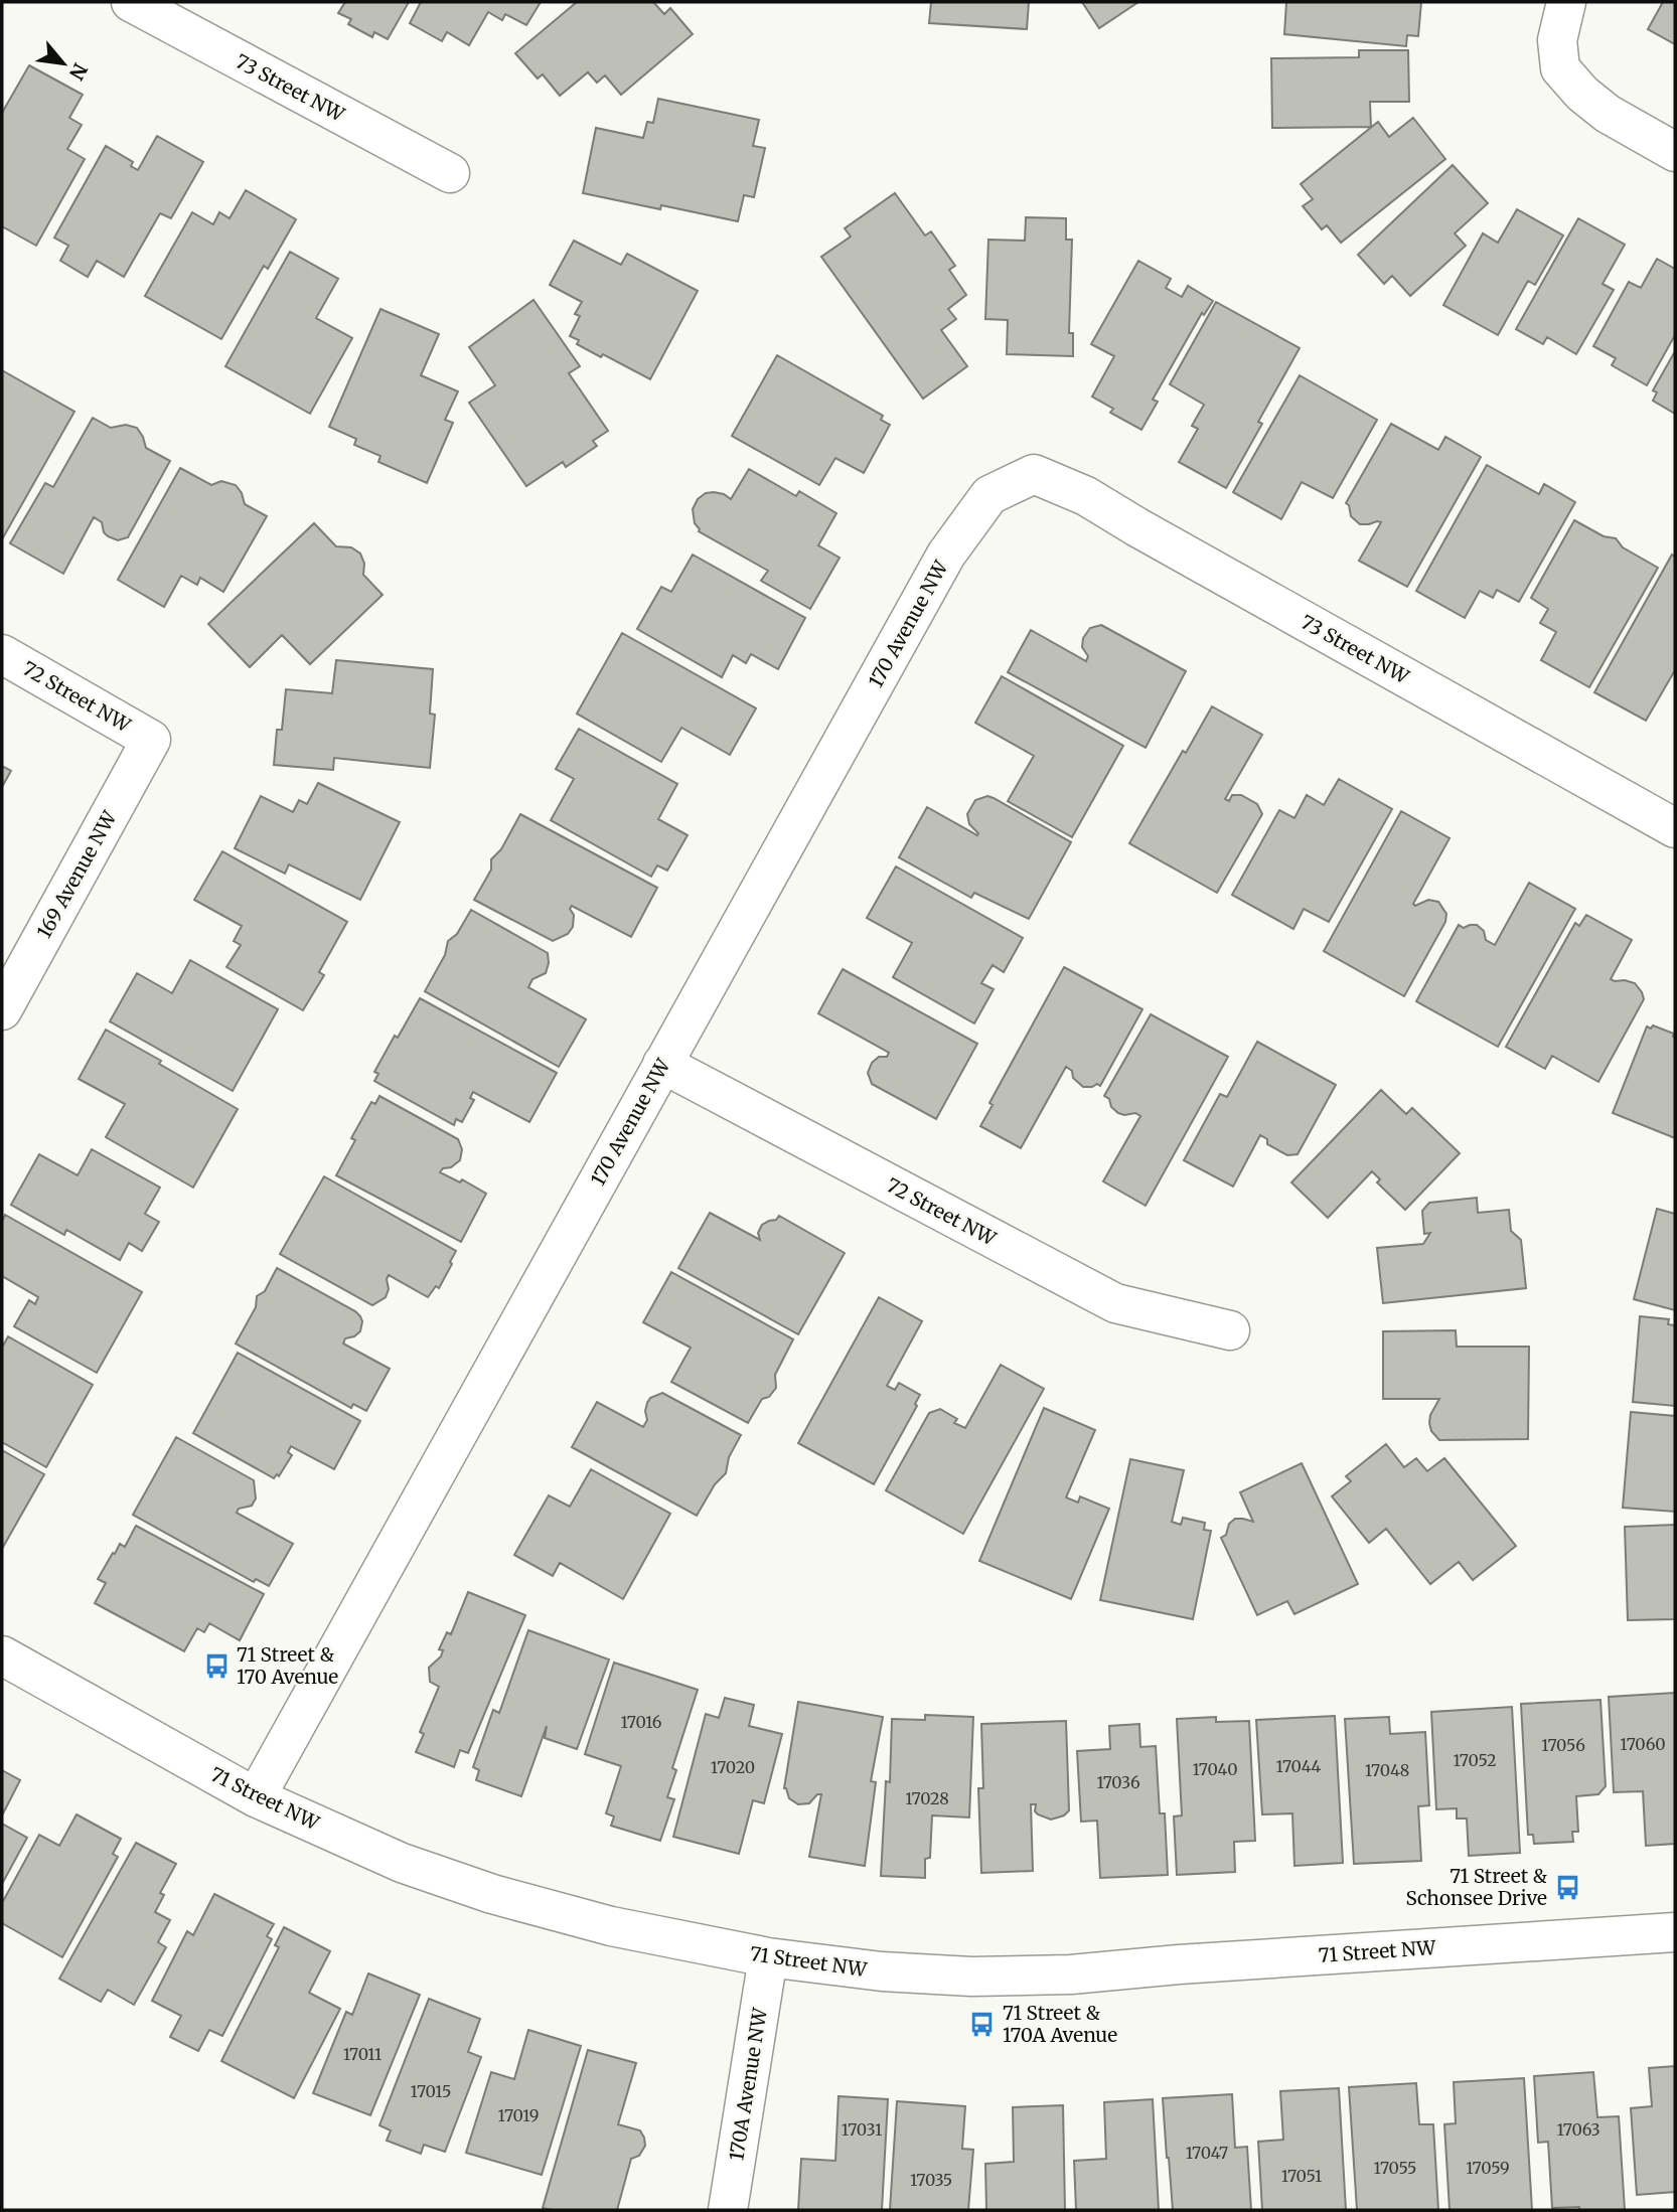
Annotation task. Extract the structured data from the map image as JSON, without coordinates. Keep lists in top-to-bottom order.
{
  "streets": {
    "street": [
      "73 Street NW",
      "170 Avenue NW",
      "72 Street NW",
      "169 Avenue NW",
      "71 Street NW",
      "170A Avenue NW"
    ]
  },
  "crossings": [
    ["73 Street NW", "170 Avenue NW"],
    ["170 Avenue NW", "72 Street NW"],
    ["170 Avenue NW", "71 Street NW"],
    ["72 Street NW", "169 Avenue NW"],
    ["71 Street NW", "170A Avenue NW"]
  ],
  "places": {
    "bus stop": ["71 Street & 170 Avenue", "71 Street & Schonsee Drive", "71 Street & 170A Avenue"]
  },
  "house_numbers": [
    "17016",
    "17060",
    "17056",
    "17052",
    "17044",
    "17020",
    "17040",
    "17048",
    "17036",
    "17028",
    "17011",
    "17015",
    "17019",
    "17031",
    "17063",
    "17047",
    "17055",
    "17059",
    "17051",
    "17035"
  ],
  "north": "bottom right"
}
